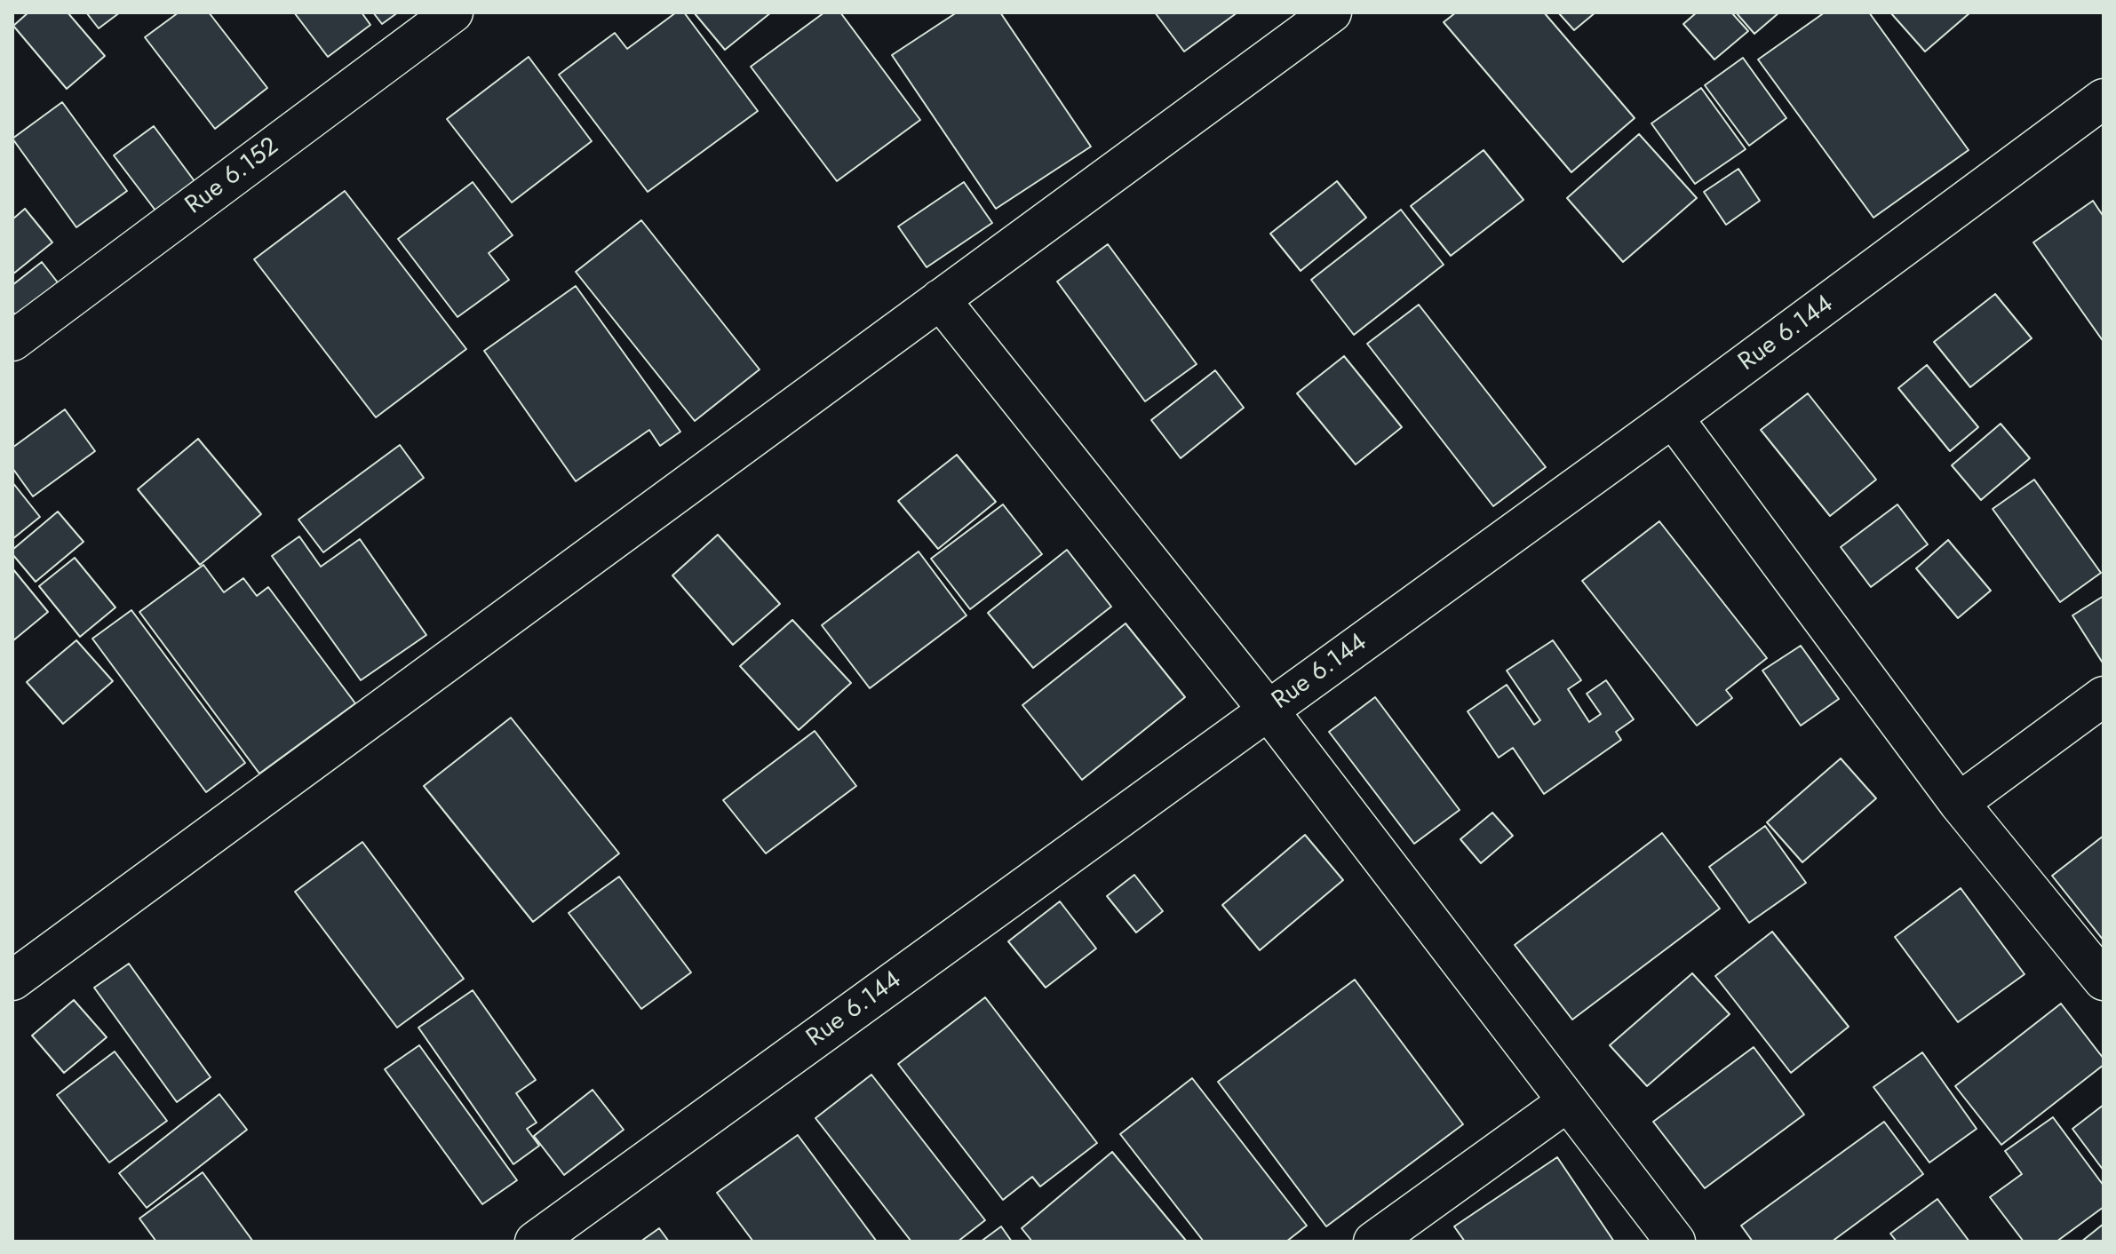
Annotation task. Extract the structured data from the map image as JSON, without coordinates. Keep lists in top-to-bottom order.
{
  "streets": {
    "street": ["Rue 6.152", "Rue 6.144"]
  }
}
